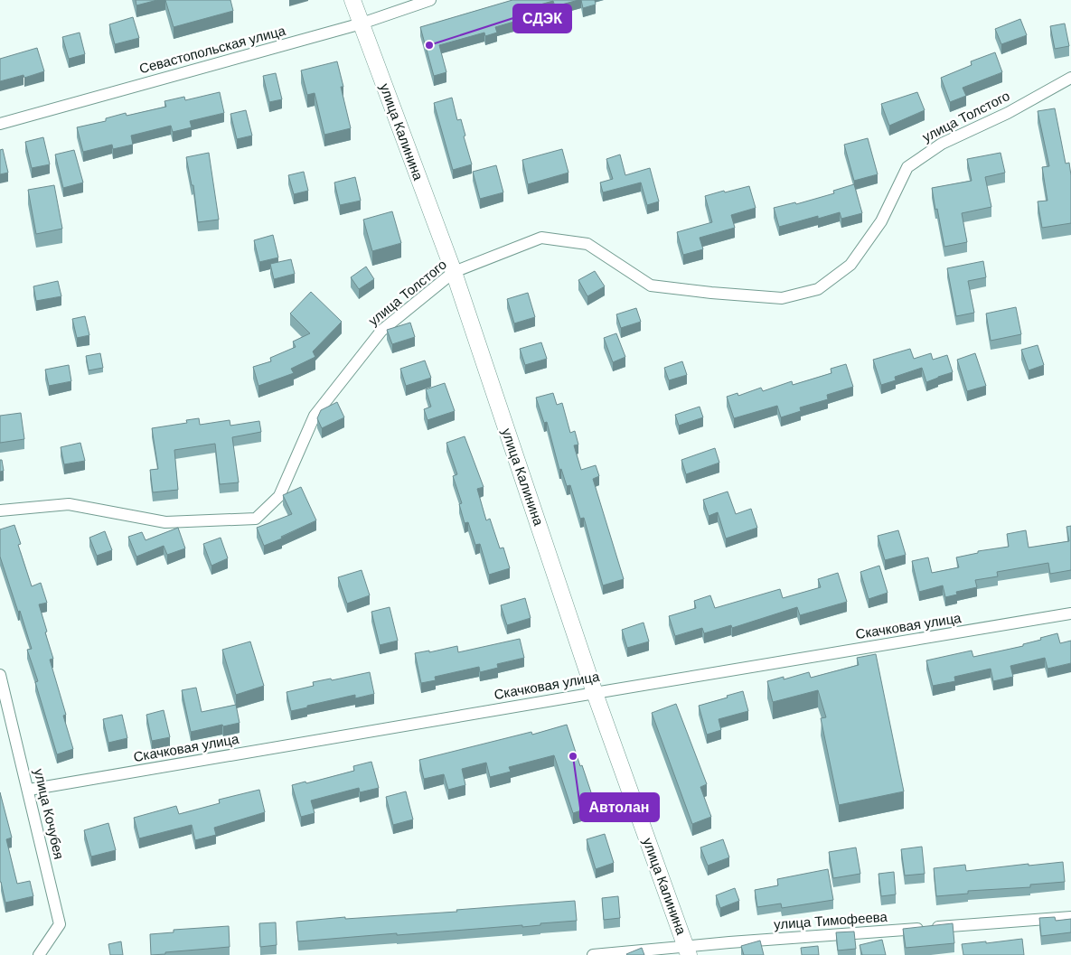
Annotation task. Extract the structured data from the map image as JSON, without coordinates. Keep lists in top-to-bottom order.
{
  "streets": {
    "main road": ["улица Калинина"],
    "street": [
      "Севастопольская улица",
      "улица Толстого",
      "Скачковая улица",
      "улица Кочубея",
      "улица Тимофеева"
    ]
  },
  "crossings": [
    ["Севастопольская улица", "улица Калинина"],
    ["улица Толстого", "улица Калинина"],
    ["улица Калинина", "Скачковая улица"],
    ["улица Калинина", "улица Тимофеева"],
    ["Скачковая улица", "улица Кочубея"]
  ],
  "places": ["СДЭК", "Автолан"]
}
